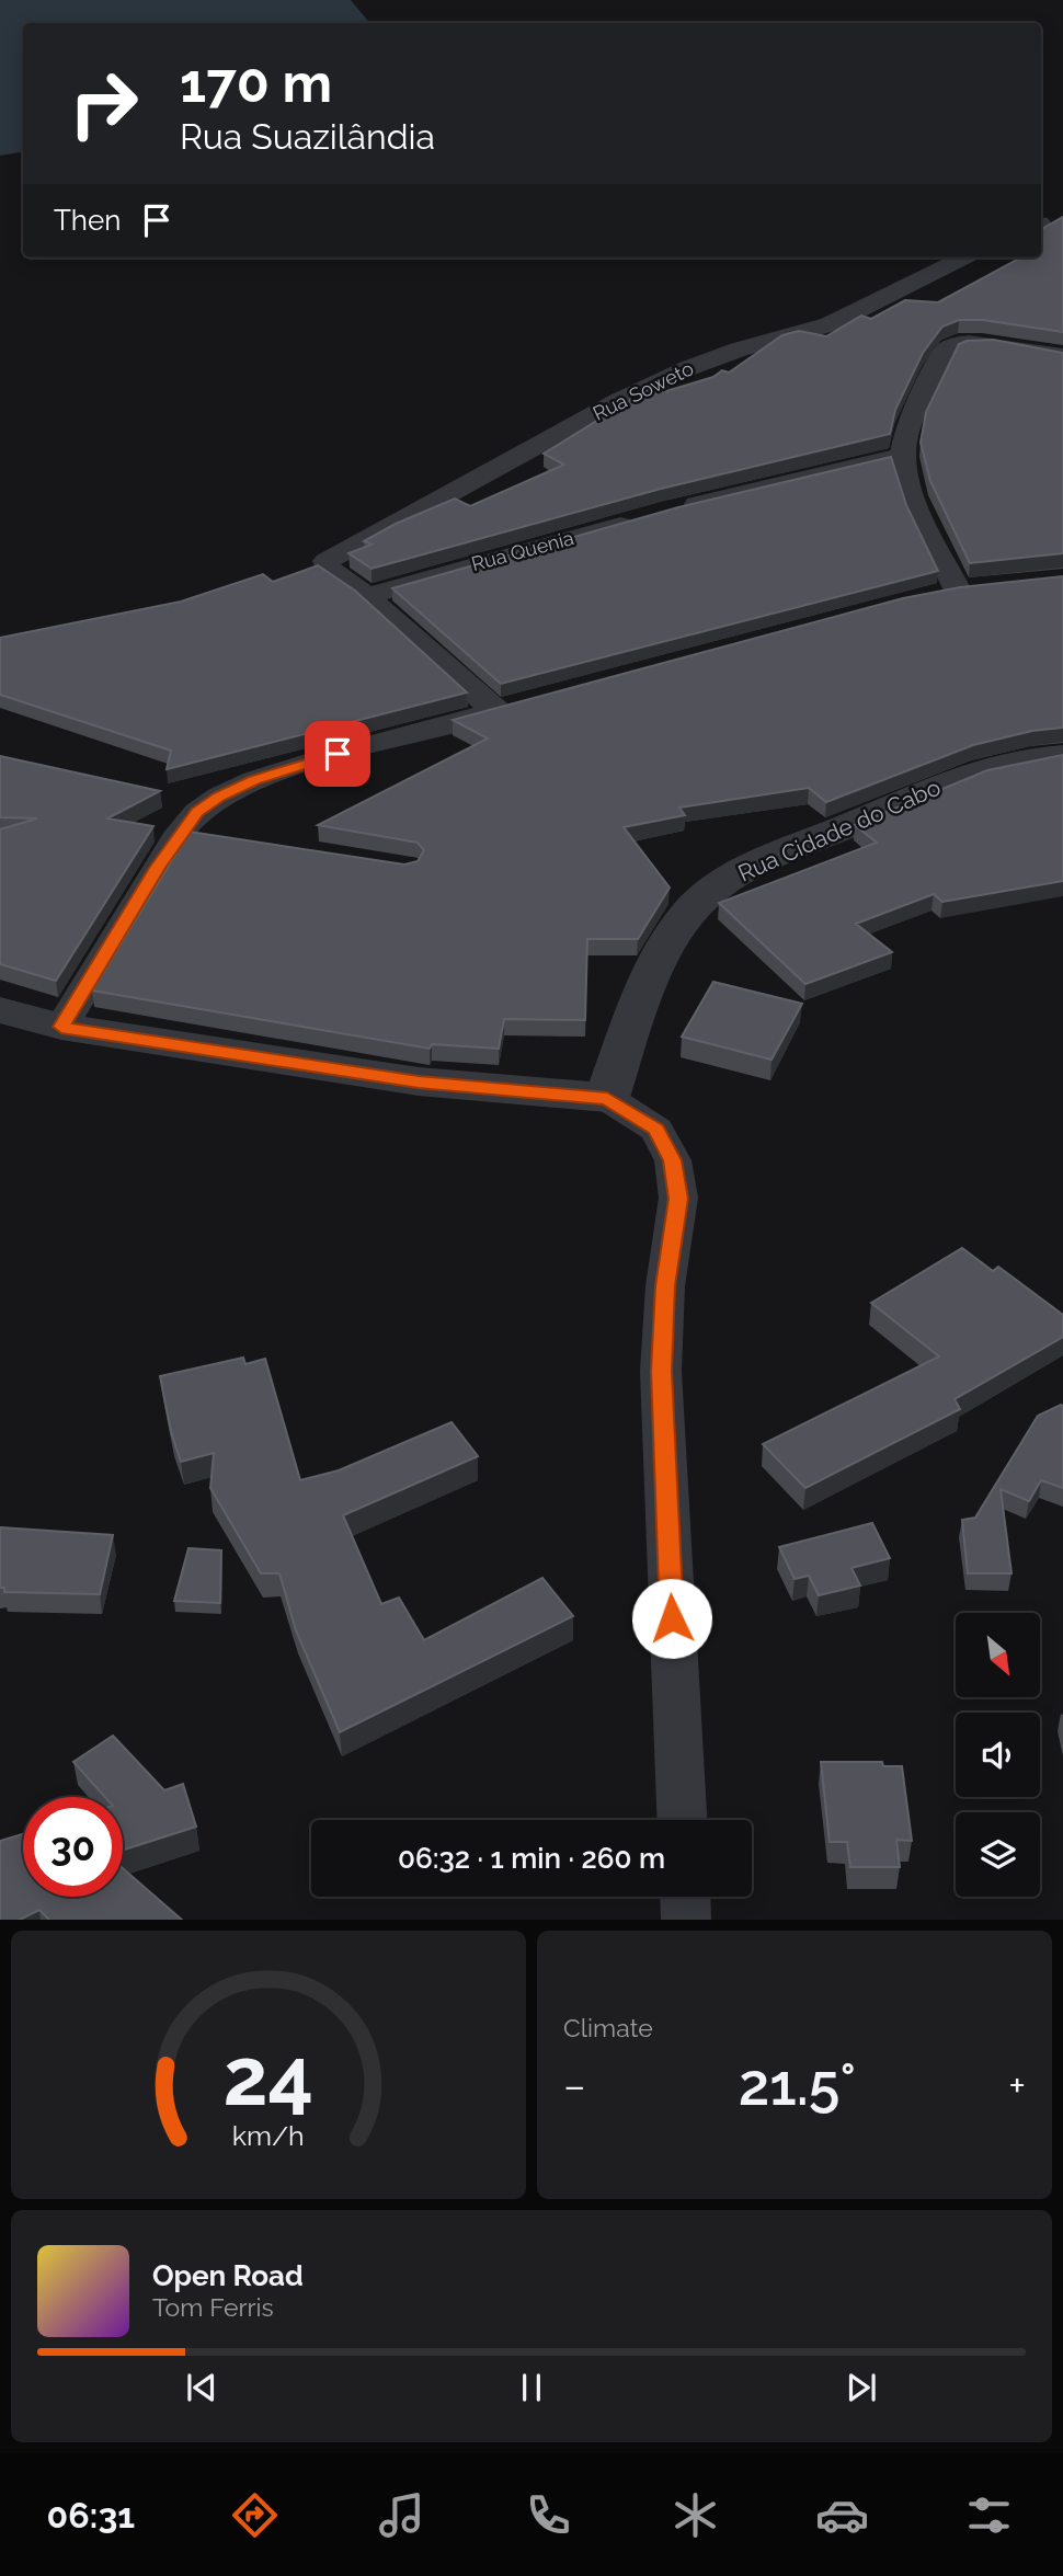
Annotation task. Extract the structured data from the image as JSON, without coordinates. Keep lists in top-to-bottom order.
{
  "streets": {
    "street": ["Rua Soweto", "Rua Quenia", "Rua Cidade do Cabo"]
  },
  "crossings": [
    ["Rua Soweto", "Rua Quenia"]
  ],
  "north": "bottom right",
  "page": {
    "turn": ["170 m", "Rua Suazilândia"],
    "then": "Then",
    "limit": "30",
    "trip": "06:32 · 1 min · 260 m",
    "tile": "Climate",
    "heat": ["−", "21.5°", "+"],
    "song": ["Open Road", "Tom Ferris"],
    "tabs": "06:31",
    "gauge": ["24", "km/h"]
  }
}
